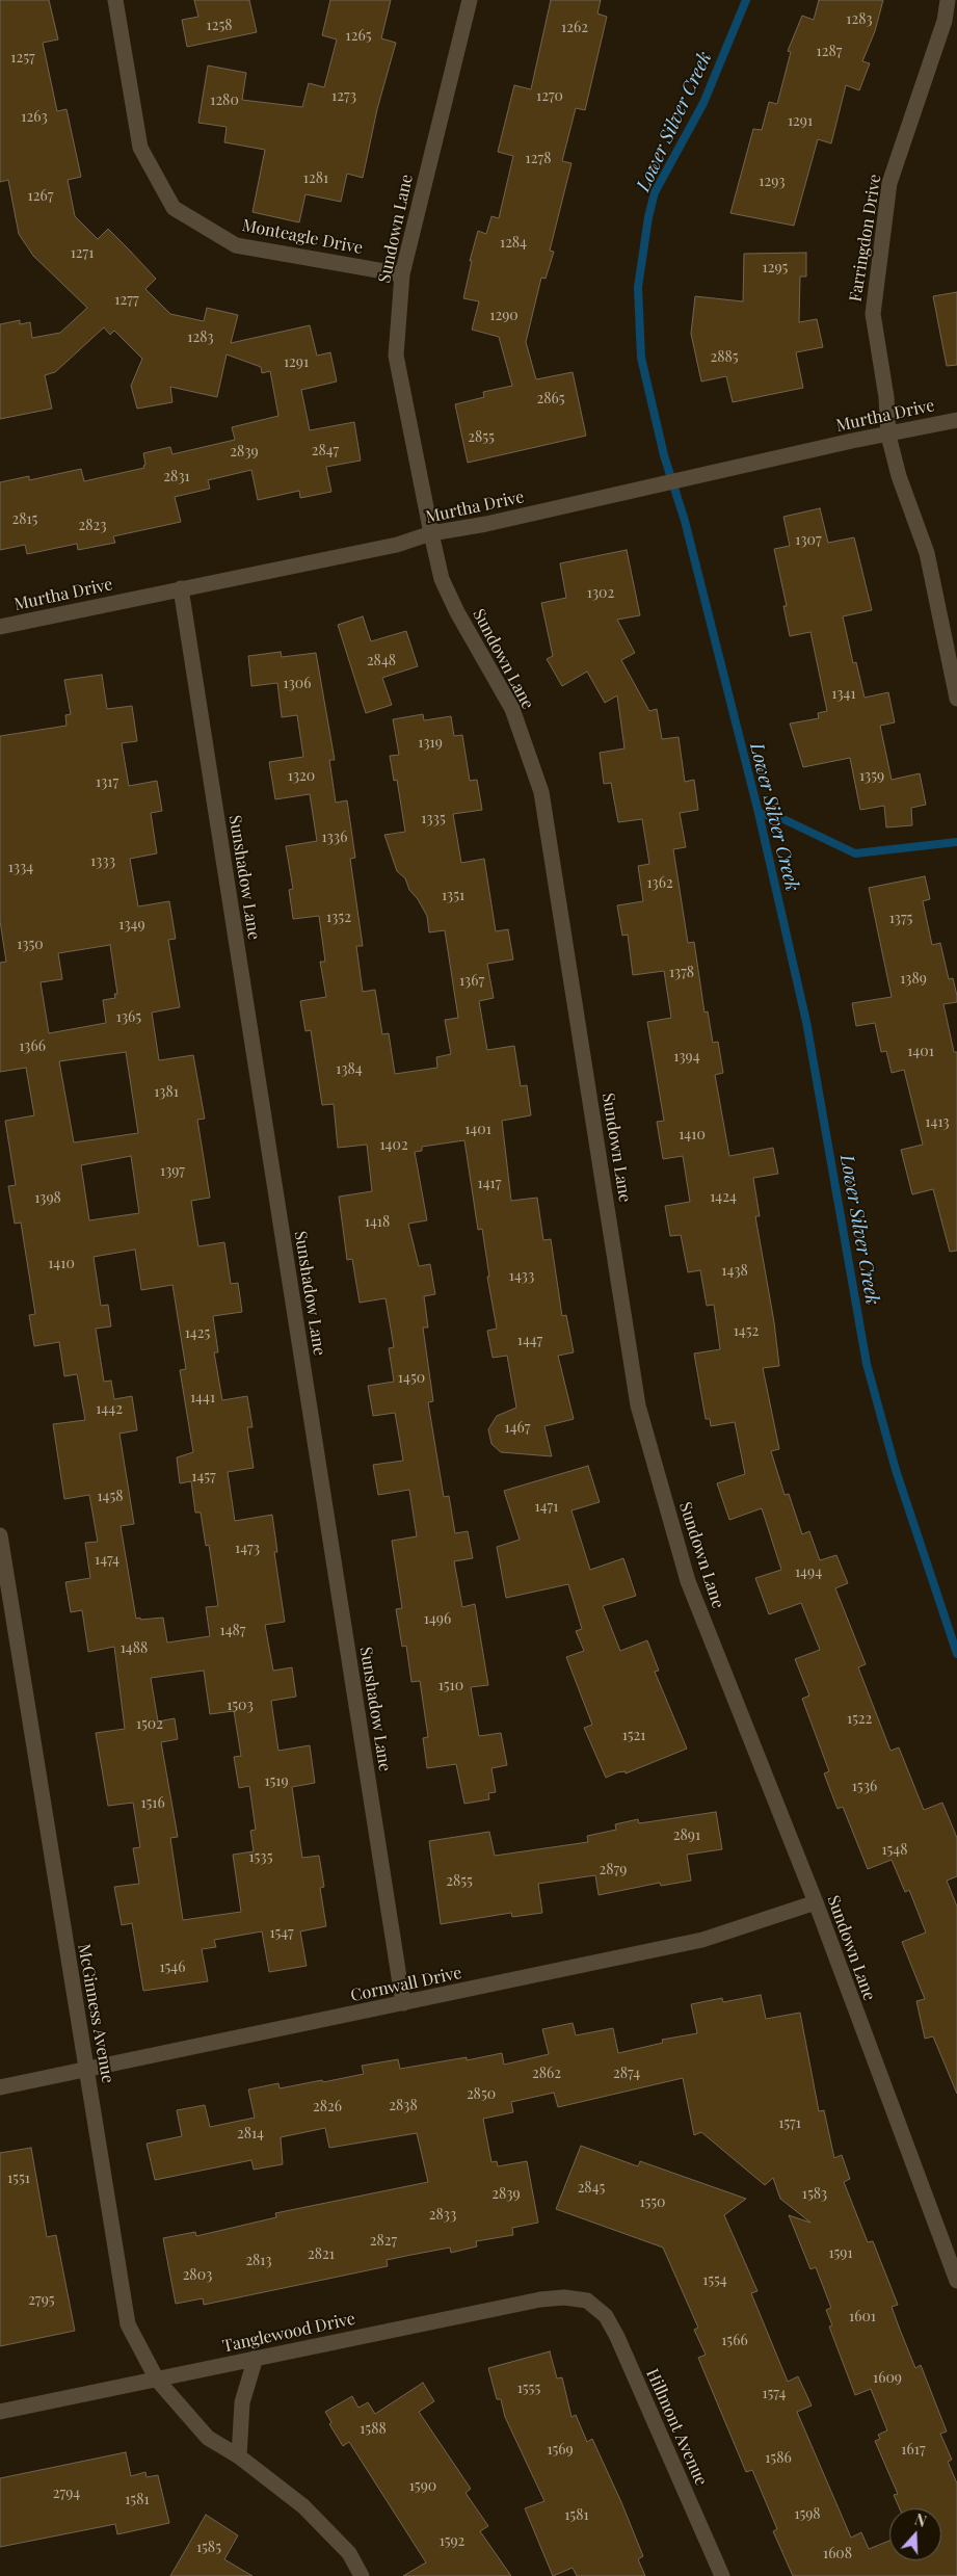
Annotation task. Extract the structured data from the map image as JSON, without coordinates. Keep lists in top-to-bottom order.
{
  "streets": {
    "street": [
      "Sundown Lane",
      "Monteagle Drive",
      "Farringdon Drive",
      "Murtha Drive",
      "Sunshadow Lane",
      "Cornwall Drive",
      "McGinness Avenue",
      "Tanglewood Drive",
      "Hillmont Avenue"
    ]
  },
  "crossings": [
    ["Sundown Lane", "Monteagle Drive"],
    ["Sundown Lane", "Murtha Drive"],
    ["Sundown Lane", "Cornwall Drive"],
    ["Farringdon Drive", "Murtha Drive"],
    ["Murtha Drive", "Sunshadow Lane"],
    ["Sunshadow Lane", "Cornwall Drive"],
    ["Cornwall Drive", "McGinness Avenue"],
    ["McGinness Avenue", "Tanglewood Drive"],
    ["Tanglewood Drive", "Hillmont Avenue"]
  ],
  "water": ["Lower Silver Creek"],
  "house_numbers": [
    "1283",
    "1258",
    "1262",
    "1265",
    "1287",
    "1257",
    "1273",
    "1270",
    "1280",
    "1263",
    "1291",
    "1278",
    "1281",
    "1293",
    "1267",
    "1284",
    "1271",
    "1295",
    "1277",
    "1290",
    "1283",
    "2885",
    "1291",
    "2865",
    "2855",
    "2847",
    "2839",
    "2831",
    "2815",
    "2823",
    "1307",
    "1302",
    "2848",
    "1306",
    "1341",
    "1319",
    "1320",
    "1359",
    "1317",
    "1335",
    "1336",
    "1333",
    "1334",
    "1362",
    "1351",
    "1352",
    "1375",
    "1349",
    "1350",
    "1378",
    "1389",
    "1367",
    "1365",
    "1366",
    "1401",
    "1394",
    "1384",
    "1381",
    "1413",
    "1401",
    "1410",
    "1402",
    "1397",
    "1417",
    "1424",
    "1398",
    "1418",
    "1410",
    "1438",
    "1433",
    "1452",
    "1425",
    "1447",
    "1450",
    "1441",
    "1442",
    "1467",
    "1457",
    "1458",
    "1471",
    "1473",
    "1474",
    "1494",
    "1496",
    "1487",
    "1488",
    "1510",
    "1503",
    "1522",
    "1502",
    "1521",
    "1519",
    "1536",
    "1516",
    "2891",
    "1548",
    "1535",
    "2879",
    "2855",
    "1547",
    "1546",
    "2862",
    "2874",
    "2850",
    "2838",
    "2826",
    "1571",
    "2814",
    "1551",
    "2845",
    "2839",
    "1583",
    "1550",
    "2833",
    "2827",
    "1591",
    "2821",
    "2813",
    "2803",
    "1554",
    "2795",
    "1601",
    "1566",
    "1609",
    "1555",
    "1574",
    "1588",
    "1569",
    "1617",
    "1586",
    "1590",
    "2794",
    "1581",
    "1598",
    "1581",
    "1592",
    "1585",
    "1608"
  ],
  "north": "top"
}
